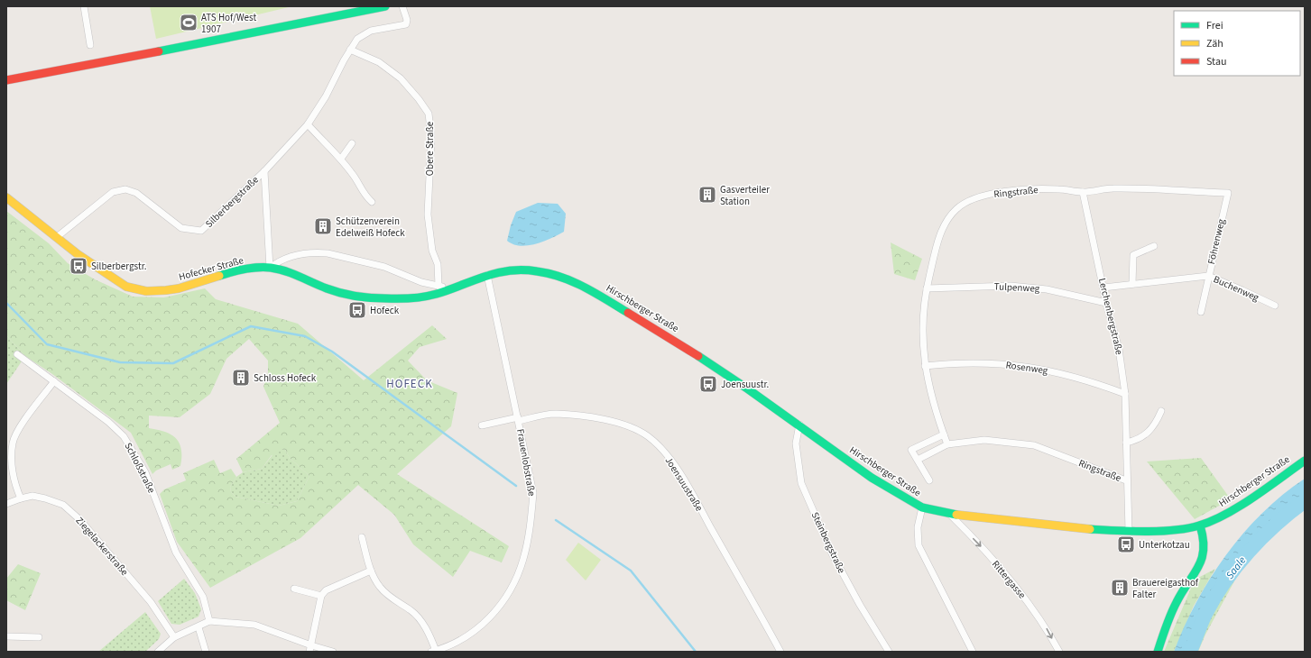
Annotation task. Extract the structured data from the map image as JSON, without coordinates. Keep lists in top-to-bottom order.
{
  "streets": {
    "main road": ["Hofecker Straße", "Hirschberger Straße"],
    "street": [
      "Obere Straße",
      "Ringstraße",
      "Silberbergstraße",
      "Föhrenweg",
      "Tulpenweg",
      "Buchenweg",
      "Lerchenbergstraße",
      "Rosenweg",
      "Frauenlobstraße",
      "Schloßstraße",
      "Joensuustraße",
      "Steinbergstraße",
      "Ziegelackerstraße",
      "Rittergasse"
    ]
  },
  "crossings": [
    ["Obere Straße", "Silberbergstraße"],
    ["Ringstraße", "Föhrenweg"],
    ["Ringstraße", "Tulpenweg"],
    ["Ringstraße", "Lerchenbergstraße"],
    ["Ringstraße", "Rosenweg"],
    ["Silberbergstraße", "Hofecker Straße"],
    ["Föhrenweg", "Buchenweg"],
    ["Hofecker Straße", "Hirschberger Straße"],
    ["Hofecker Straße", "Frauenlobstraße"],
    ["Tulpenweg", "Lerchenbergstraße"],
    ["Buchenweg", "Lerchenbergstraße"],
    ["Hirschberger Straße", "Lerchenbergstraße"],
    ["Hirschberger Straße", "Frauenlobstraße"],
    ["Hirschberger Straße", "Steinbergstraße"],
    ["Hirschberger Straße", "Rittergasse"],
    ["Lerchenbergstraße", "Rosenweg"],
    ["Frauenlobstraße", "Joensuustraße"]
  ],
  "one_way": ["Rittergasse"],
  "districts": ["HOFECK"],
  "water": ["Saale"],
  "places": {
    "sports": ["ATS Hof/West 1907"],
    "building": [
      "Gasverteiler Station",
      "Schützenverein Edelweiß Hofeck",
      "Schloss Hofeck",
      "Brauereigasthof Falter"
    ],
    "bus stop": [
      "Silberbergstr.",
      "Hofeck",
      "Joensuustr.",
      "Unterkotzau"
    ]
  },
  "legend": ["Frei", "Zäh", "Stau"]
}
